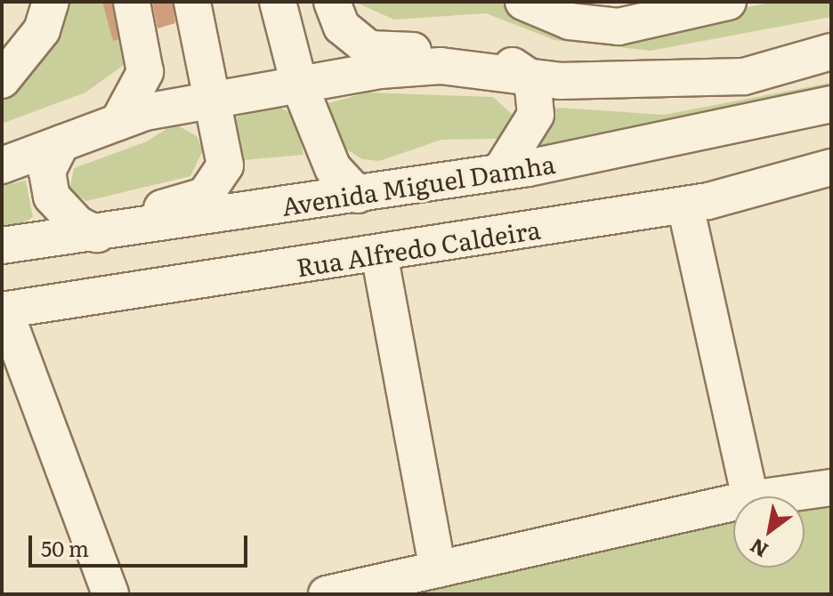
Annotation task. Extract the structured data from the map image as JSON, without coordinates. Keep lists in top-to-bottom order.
{
  "streets": {
    "street": ["Avenida Miguel Damha", "Rua Alfredo Caldeira"]
  },
  "scale_bar": "50 m",
  "north": "bottom left"
}
